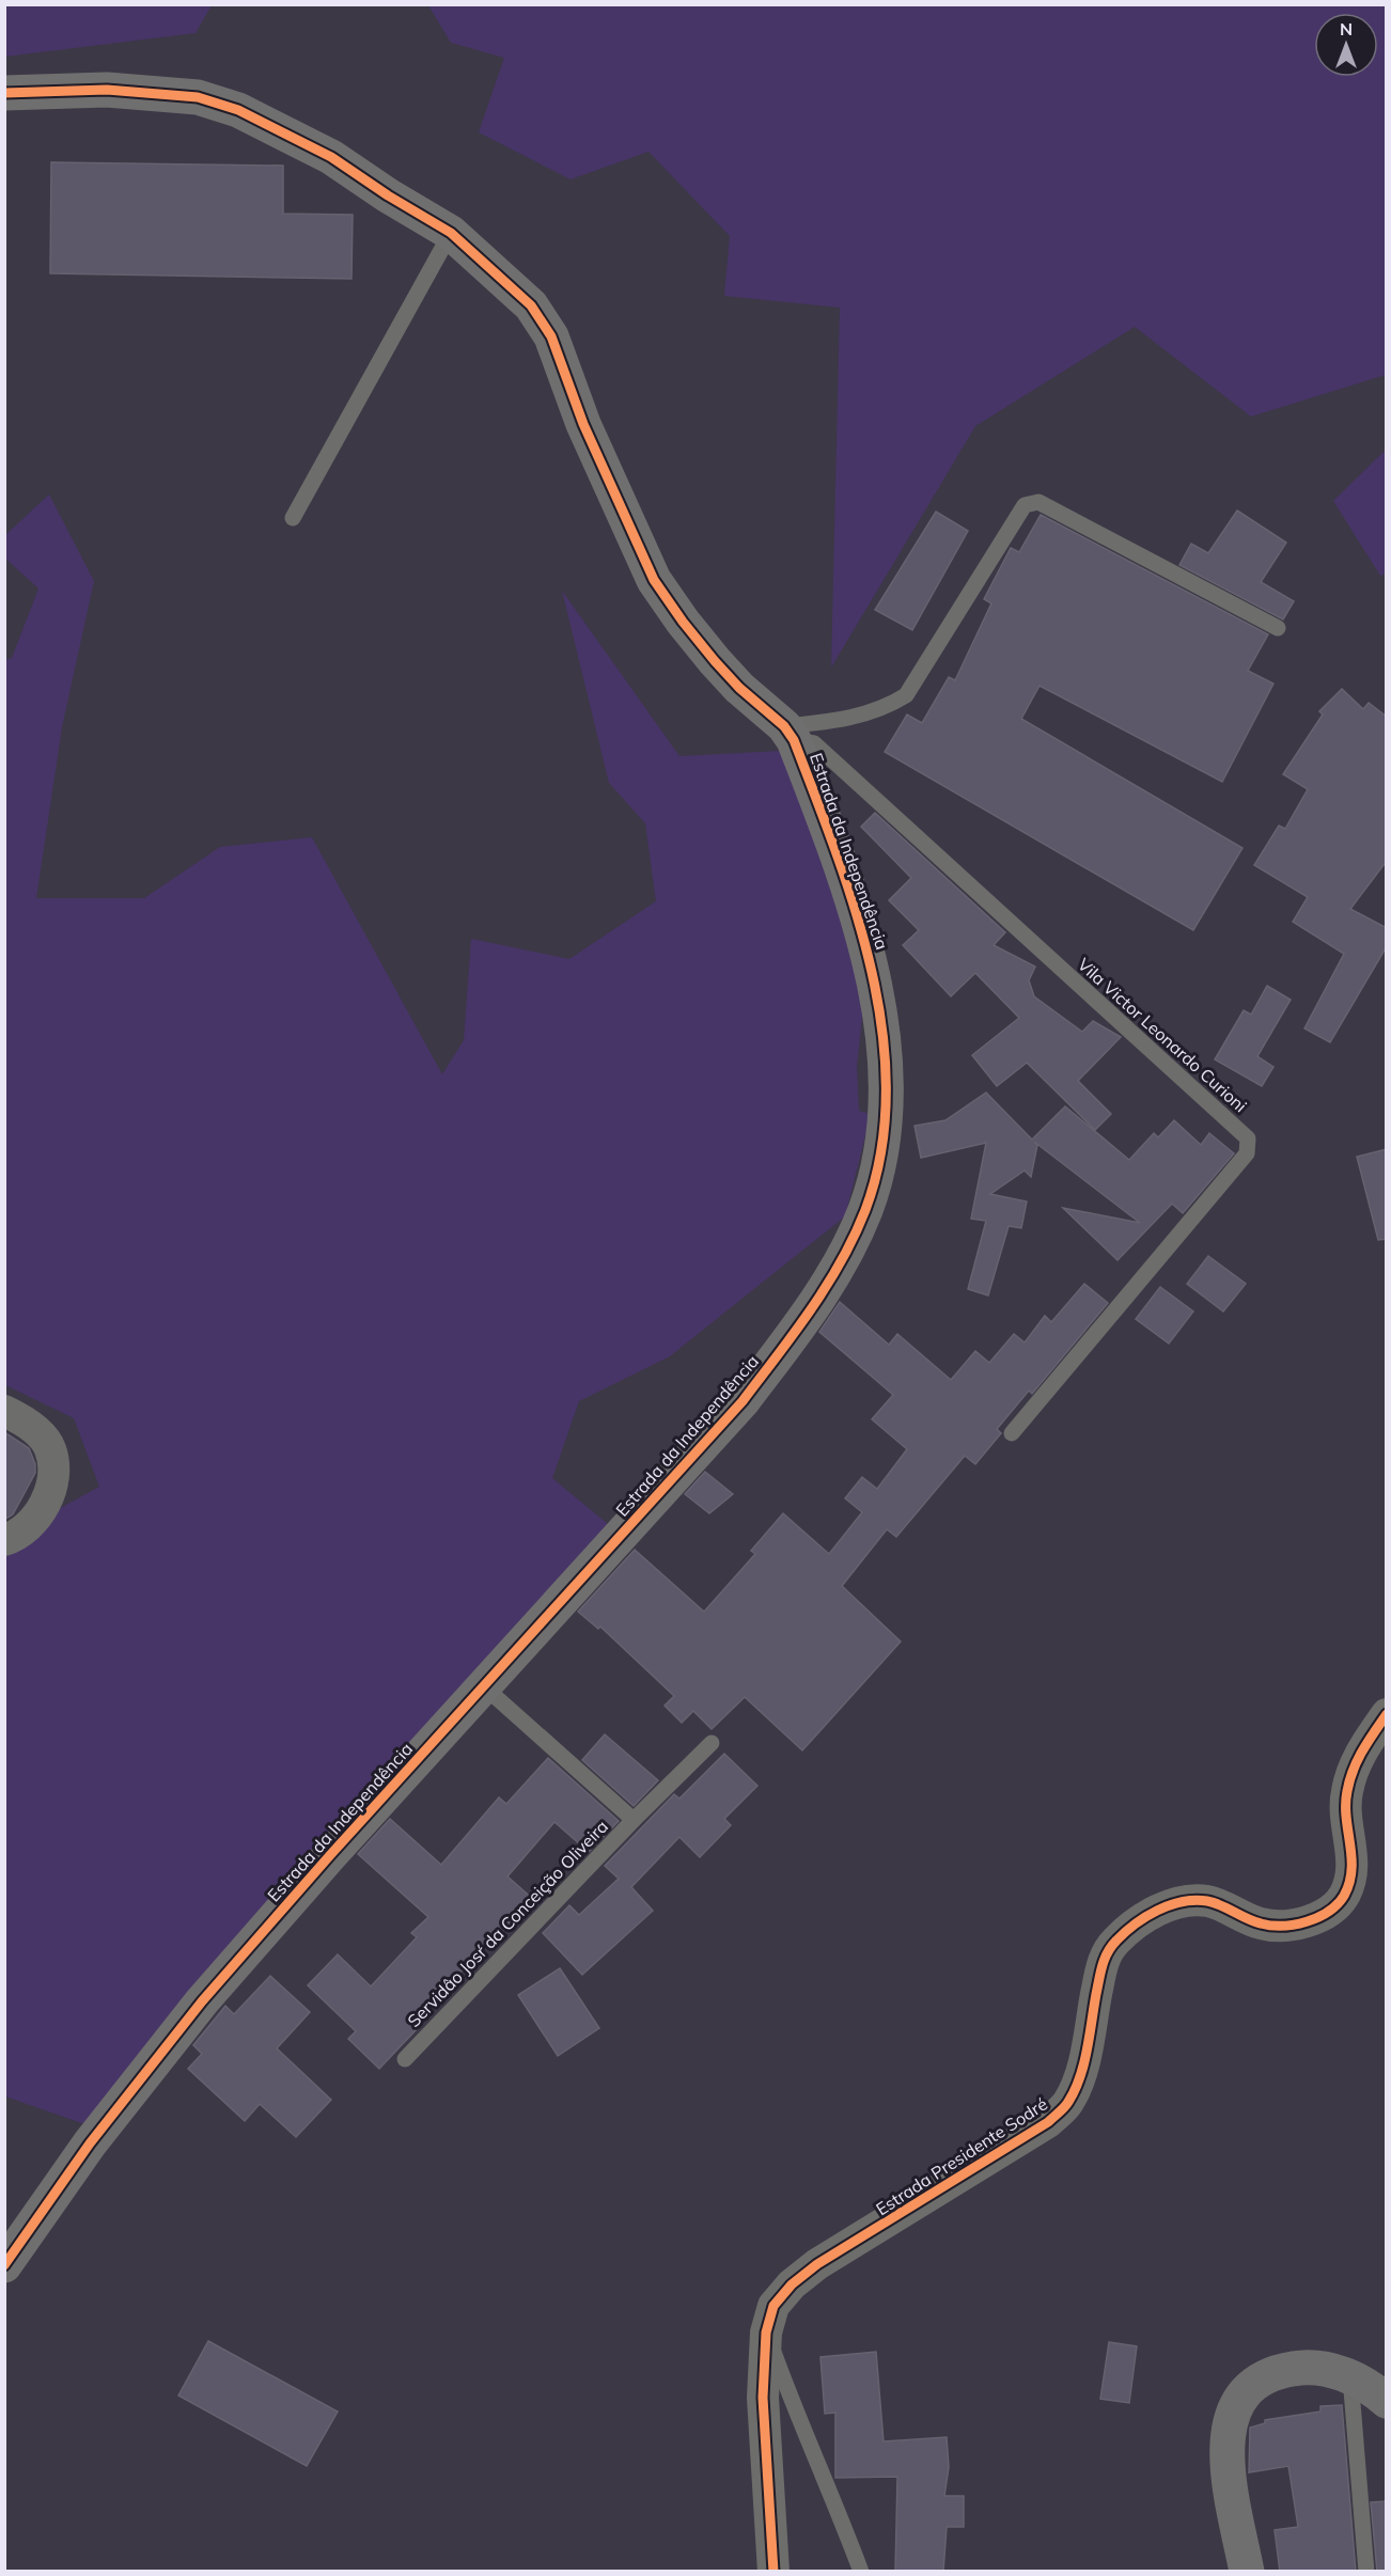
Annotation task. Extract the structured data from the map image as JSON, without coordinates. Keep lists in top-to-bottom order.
{
  "streets": {
    "street": ["Estrada da Independência", "Estrada Presidente Sodré"],
    "lane": ["Vila Victor Leonardo Curioni", "Servidâo Josŕ da Conceição Oliveira"]
  },
  "crossings": [
    ["Estrada da Independência", "Vila Victor Leonardo Curioni"],
    ["Estrada da Independência", "Servidâo Josŕ da Conceição Oliveira"]
  ],
  "north": "top"
}
